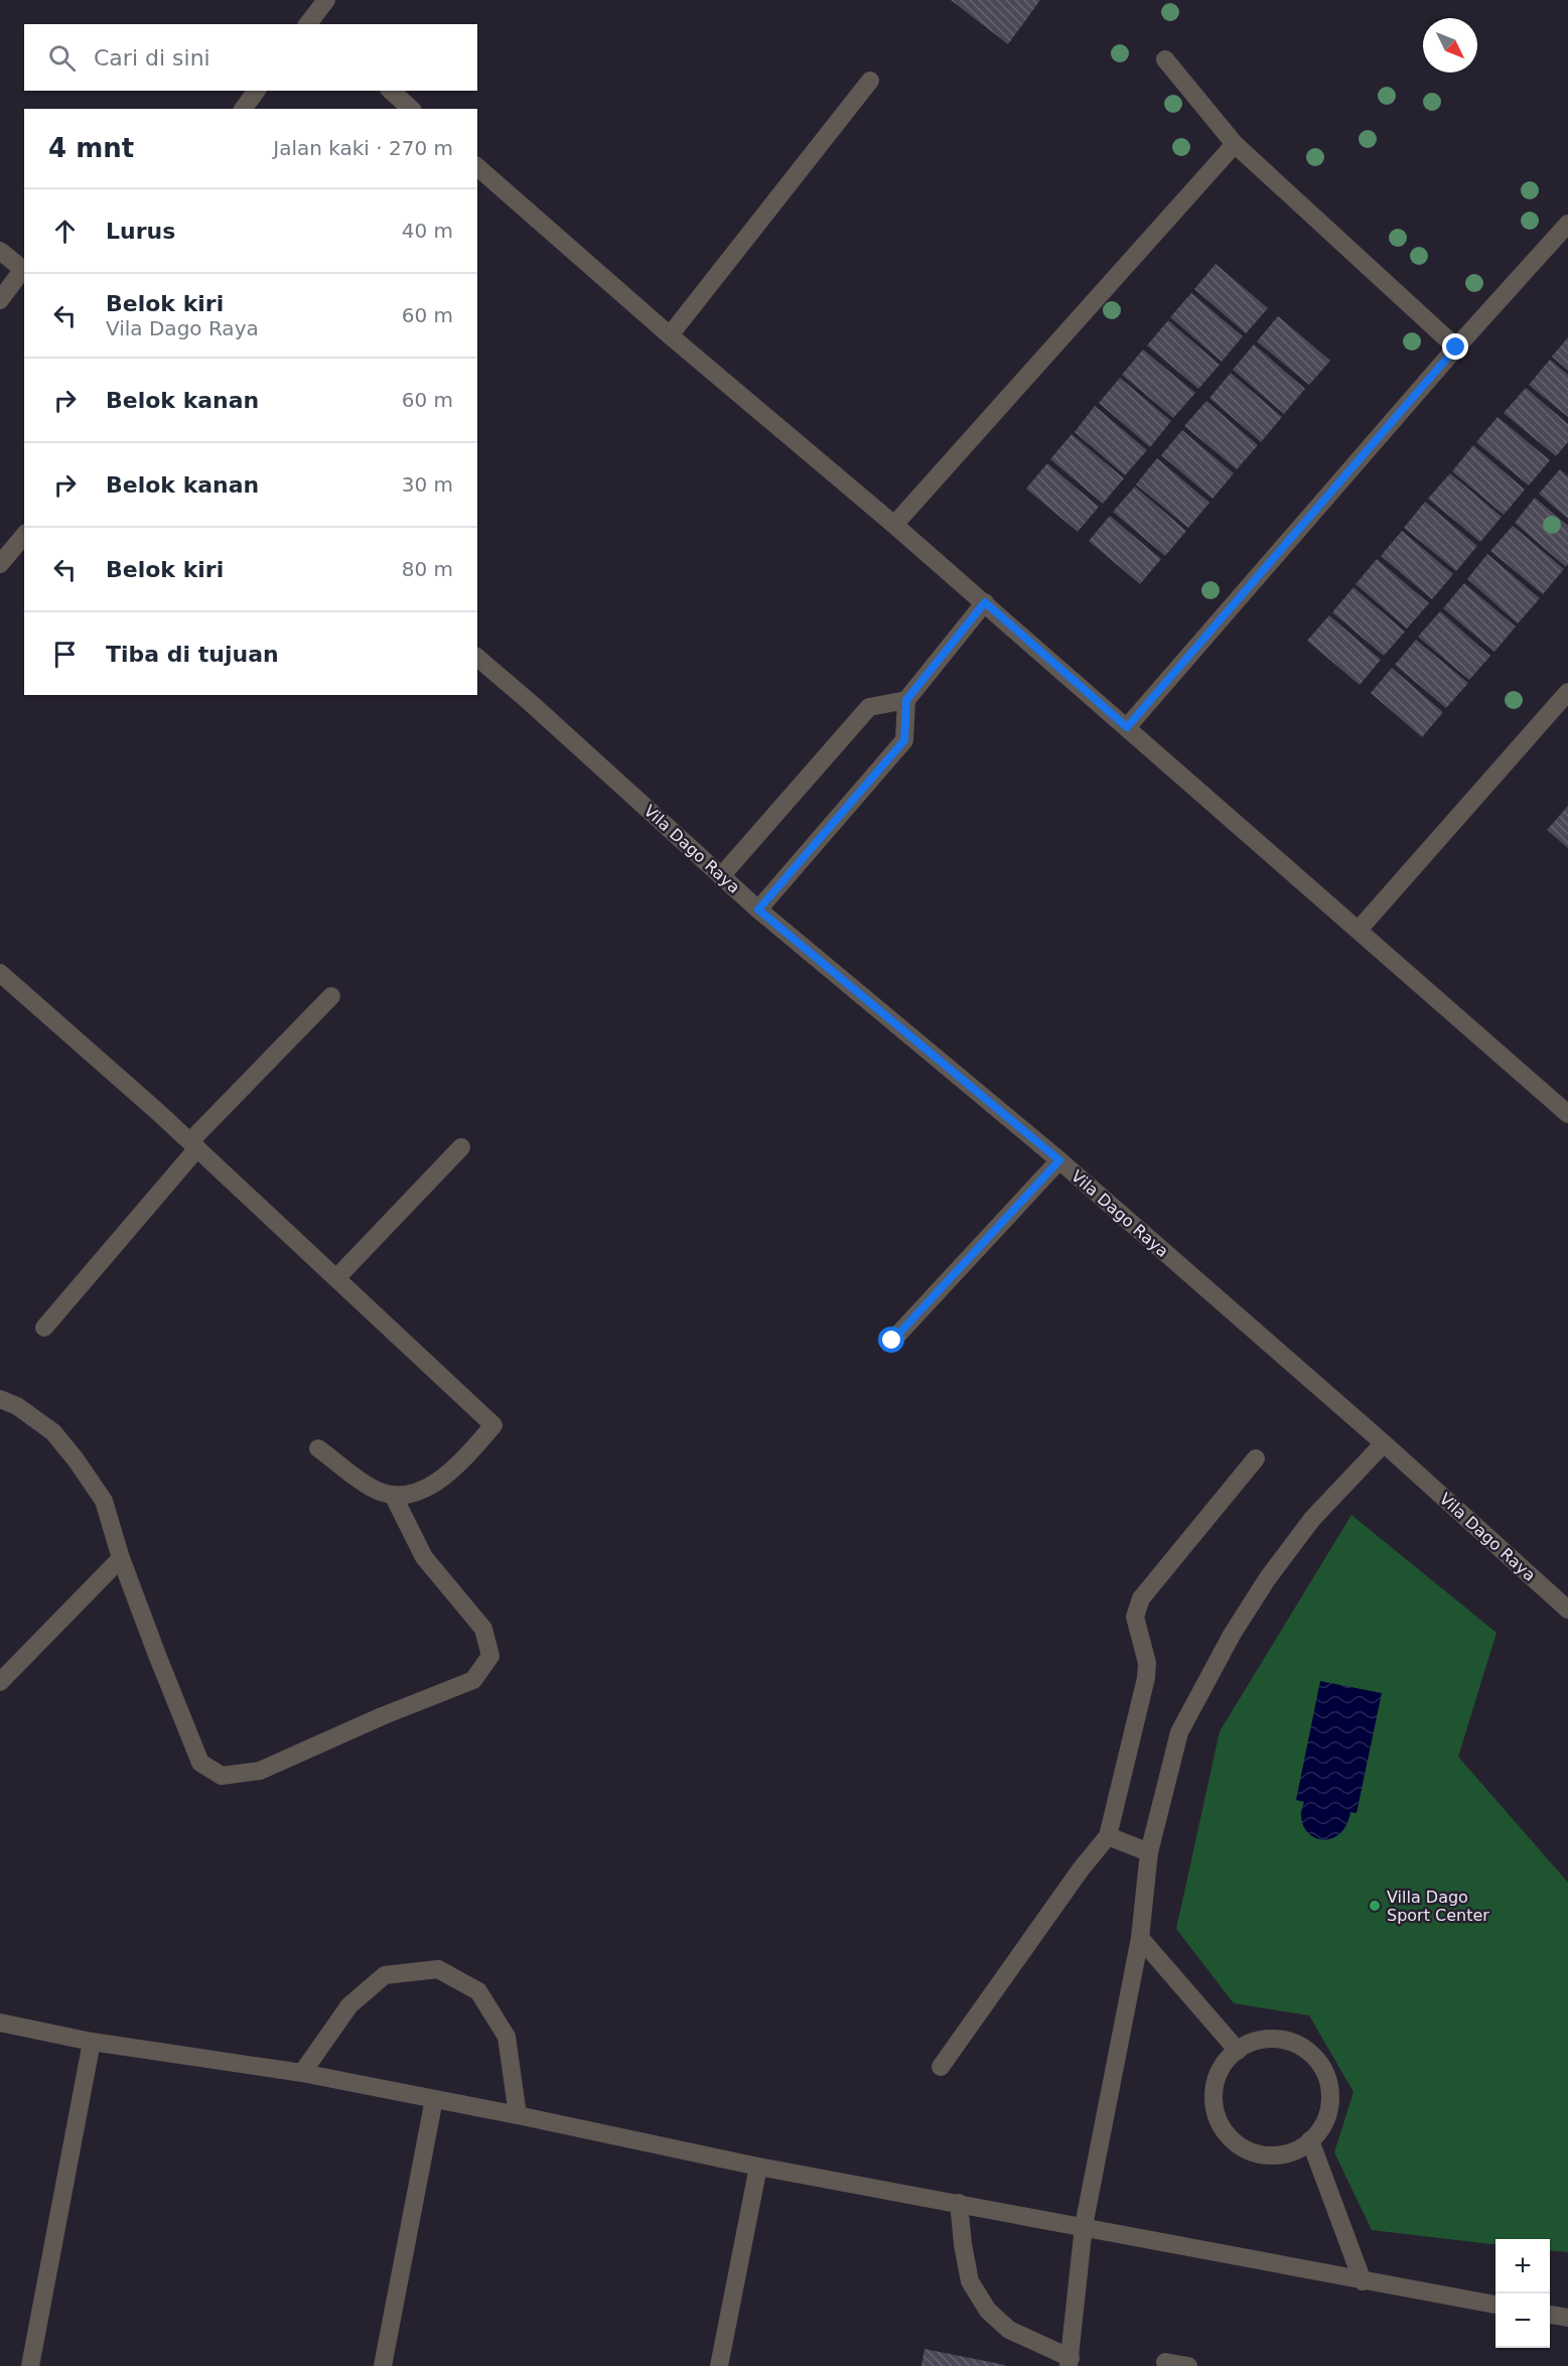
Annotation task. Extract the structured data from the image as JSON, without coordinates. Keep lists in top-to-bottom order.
{
  "streets": {
    "street": ["Vila Dago Raya"]
  },
  "places": ["Villa Dago Sport Center"],
  "north": "bottom right",
  "page": {
    "search": "Cari di sini",
    "heading": ["4 mnt", "Jalan kaki · 270 m"],
    "list": [
      ["Lurus", "40 m"],
      ["Belok kiri", "Vila Dago Raya", "60 m"],
      ["Belok kanan", "60 m"],
      ["Belok kanan", "30 m"],
      ["Belok kiri", "80 m"],
      "Tiba di tujuan"
    ],
    "map_buttons": ["+", "−"]
  }
}
